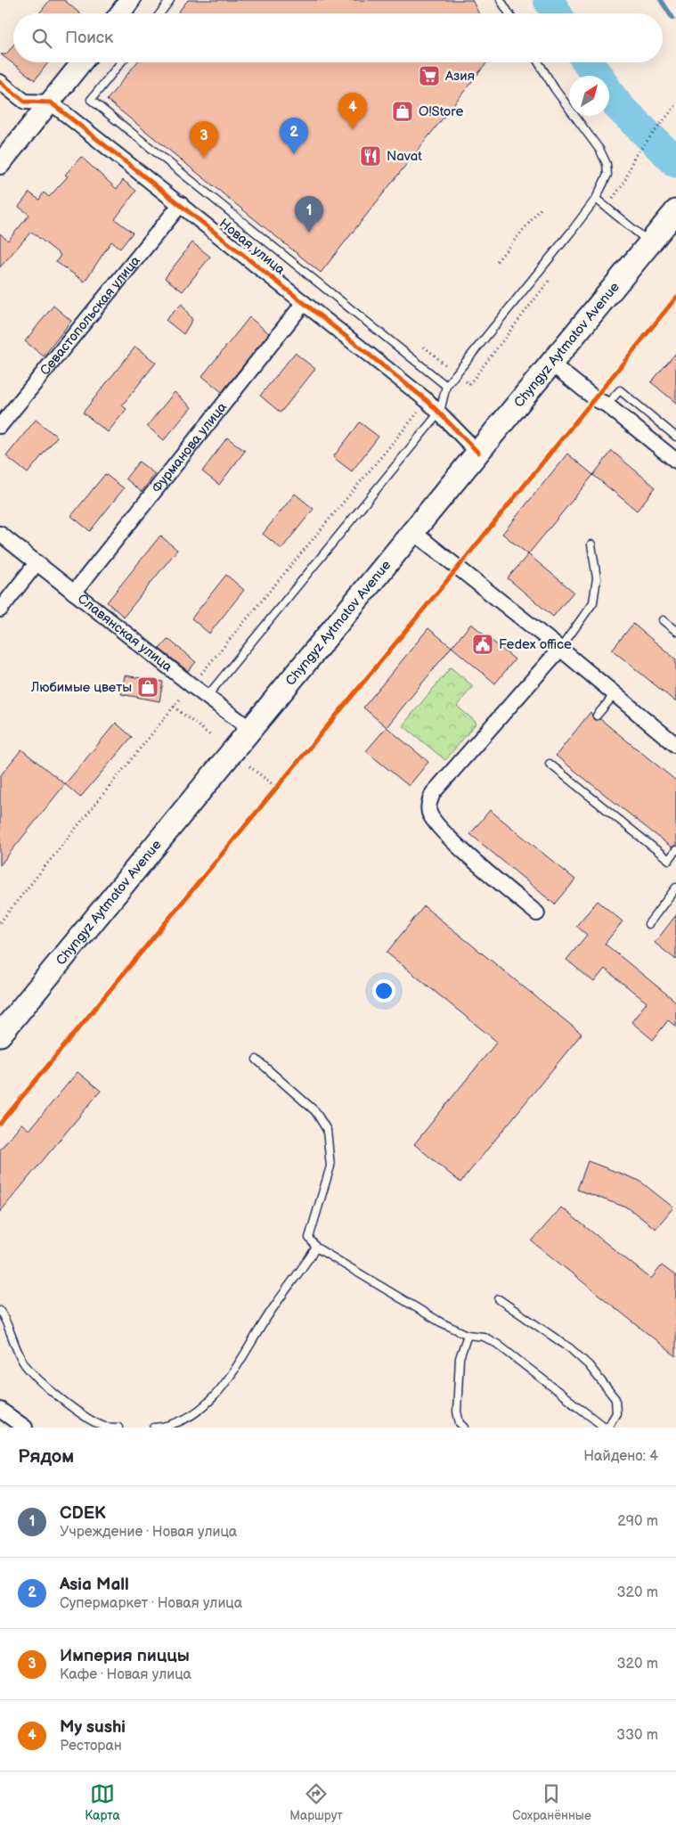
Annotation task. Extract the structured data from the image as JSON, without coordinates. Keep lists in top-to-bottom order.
{
  "streets": {
    "main road": ["Chyngyz Aytmatov Avenue"],
    "street": [
      "Новая улица",
      "Севастопольская улица",
      "Фурманова улица",
      "Славянская улица"
    ]
  },
  "crossings": [
    ["Новая улица", "Севастопольская улица"],
    ["Новая улица", "Chyngyz Aytmatov Avenue"],
    ["Новая улица", "Фурманова улица"],
    ["Chyngyz Aytmatov Avenue", "Славянская улица"],
    ["Фурманова улица", "Славянская улица"]
  ],
  "places": {
    "supermarket": ["Азия"],
    "shop": ["O!Store", "Любимые цветы"],
    "restaurant": ["Navat"],
    "public building": ["Fedex office"]
  },
  "north": "top right",
  "page": {
    "search": "Поиск",
    "pins": [
      "4",
      "2",
      "3",
      "1"
    ],
    "heading": ["Рядом", "Найдено: 4"],
    "list": [
      {
        "mark": "1",
        "name": "CDEK",
        "note": "Учреждение · Новая улица",
        "value": "290 m"
      },
      {
        "mark": "2",
        "name": "Asia Mall",
        "note": "Супермаркет · Новая улица",
        "value": "320 m"
      },
      {
        "mark": "3",
        "name": "Империя пиццы",
        "note": "Кафе · Новая улица",
        "value": "320 m"
      },
      {
        "mark": "4",
        "name": "My sushi",
        "note": "Ресторан",
        "value": "330 m"
      }
    ],
    "nav": ["Карта", "Маршрут", "Сохранённые"]
  }
}
